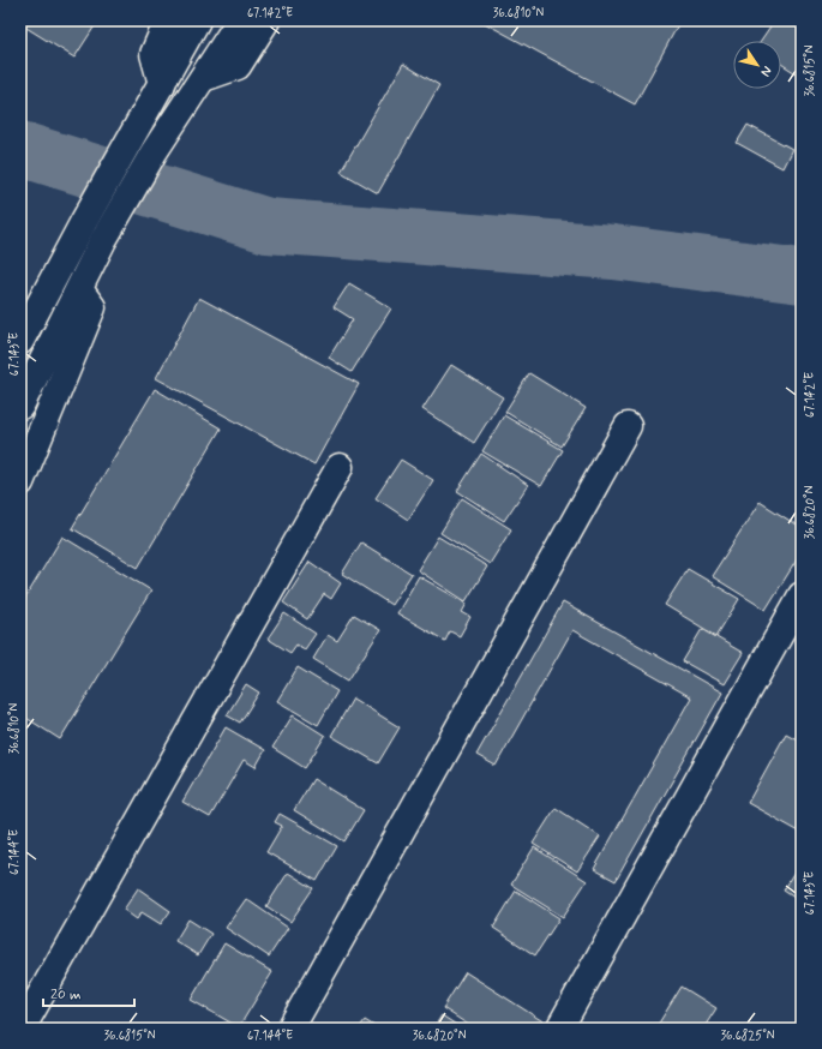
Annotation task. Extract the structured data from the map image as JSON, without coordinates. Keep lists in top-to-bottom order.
{
  "scale_bar": "20 m",
  "north": "bottom right",
  "coordinates": [
    "67.142°E",
    "36.6810°N",
    "36.6815°N",
    "67.143°E",
    "36.6820°N",
    "67.144°E",
    "36.6825°N"
  ]
}
